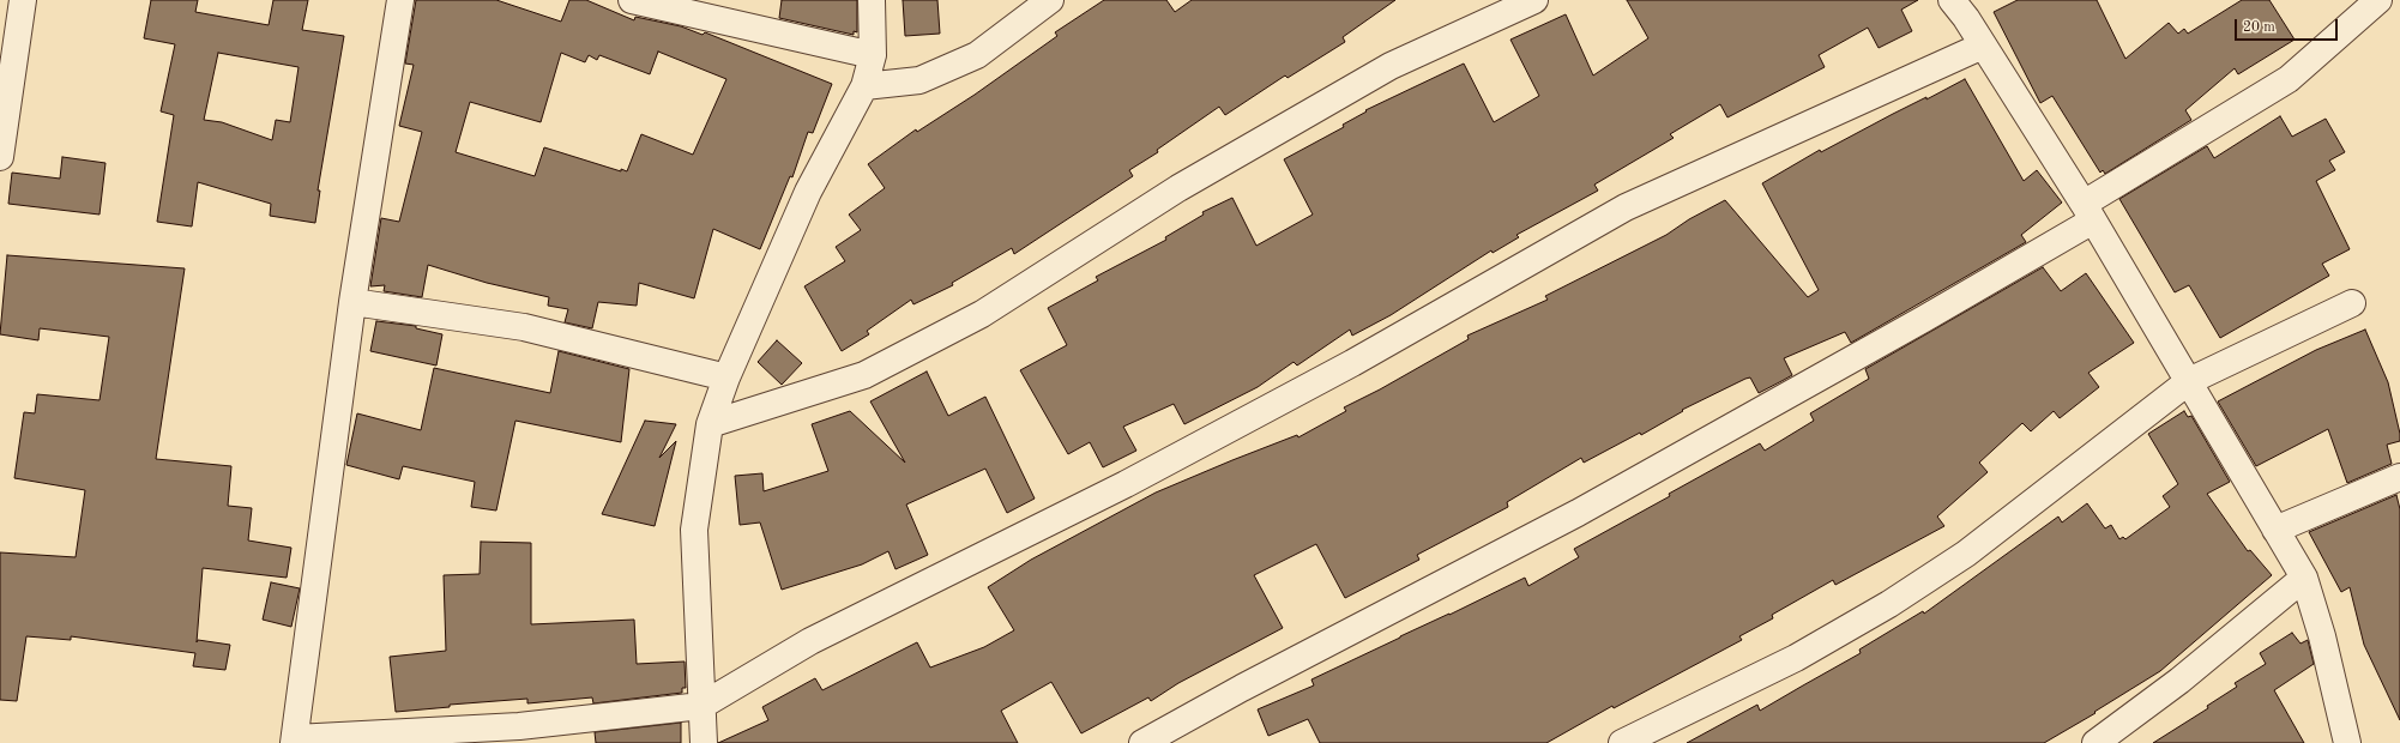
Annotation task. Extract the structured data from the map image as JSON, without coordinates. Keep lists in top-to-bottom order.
{
  "scale_bar": "20 m"
}
